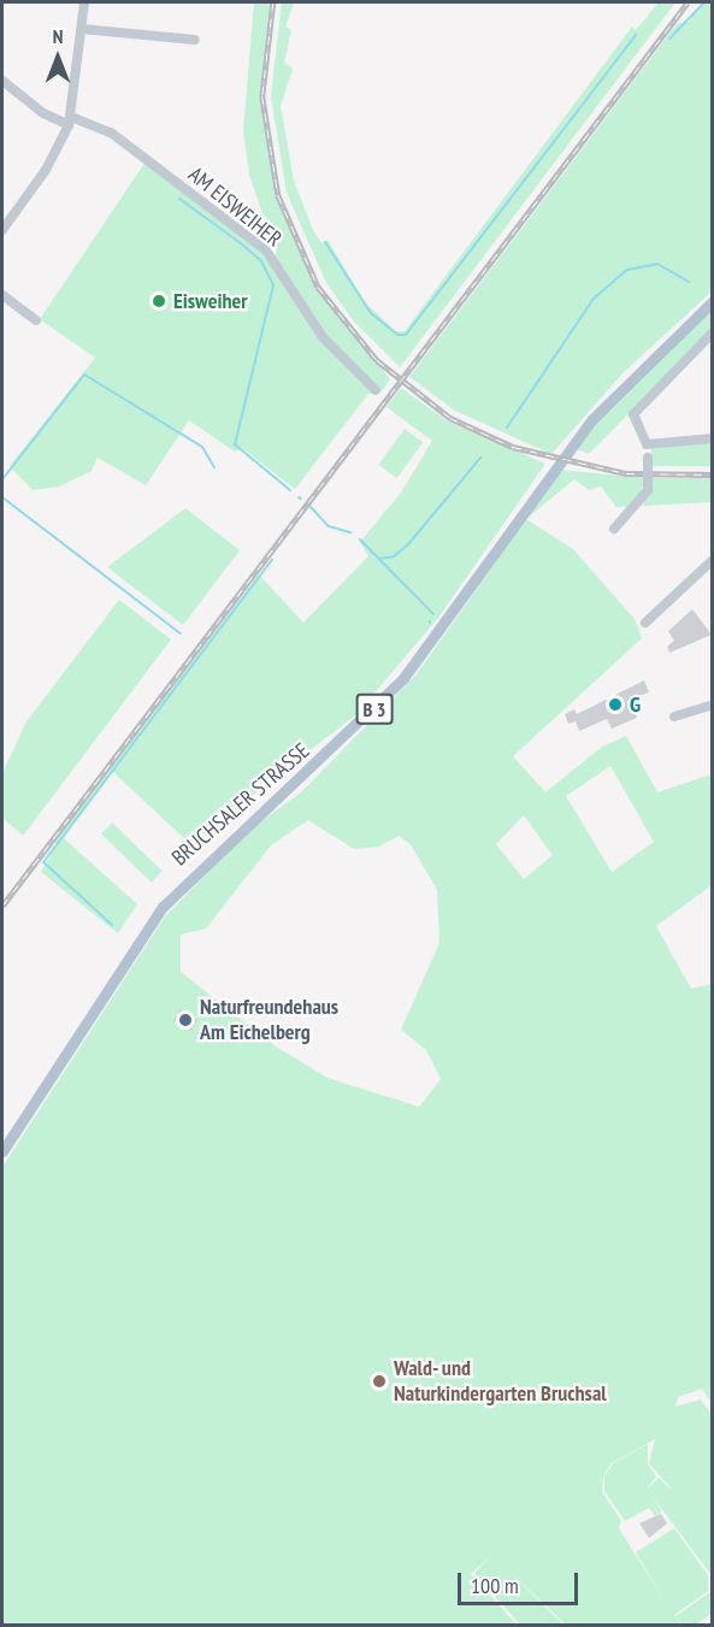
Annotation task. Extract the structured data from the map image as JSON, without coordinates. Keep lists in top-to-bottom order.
{
  "streets": {
    "main road": ["B 3", "BRUCHSALER STRASSE"],
    "street": ["AM EISWEIHER"]
  },
  "places": [
    "Eisweiher",
    "G",
    "Naturfreundehaus Am Eichelberg",
    "Wald- und Naturkindergarten Bruchsal"
  ],
  "scale_bar": "100 m",
  "north": "top"
}
